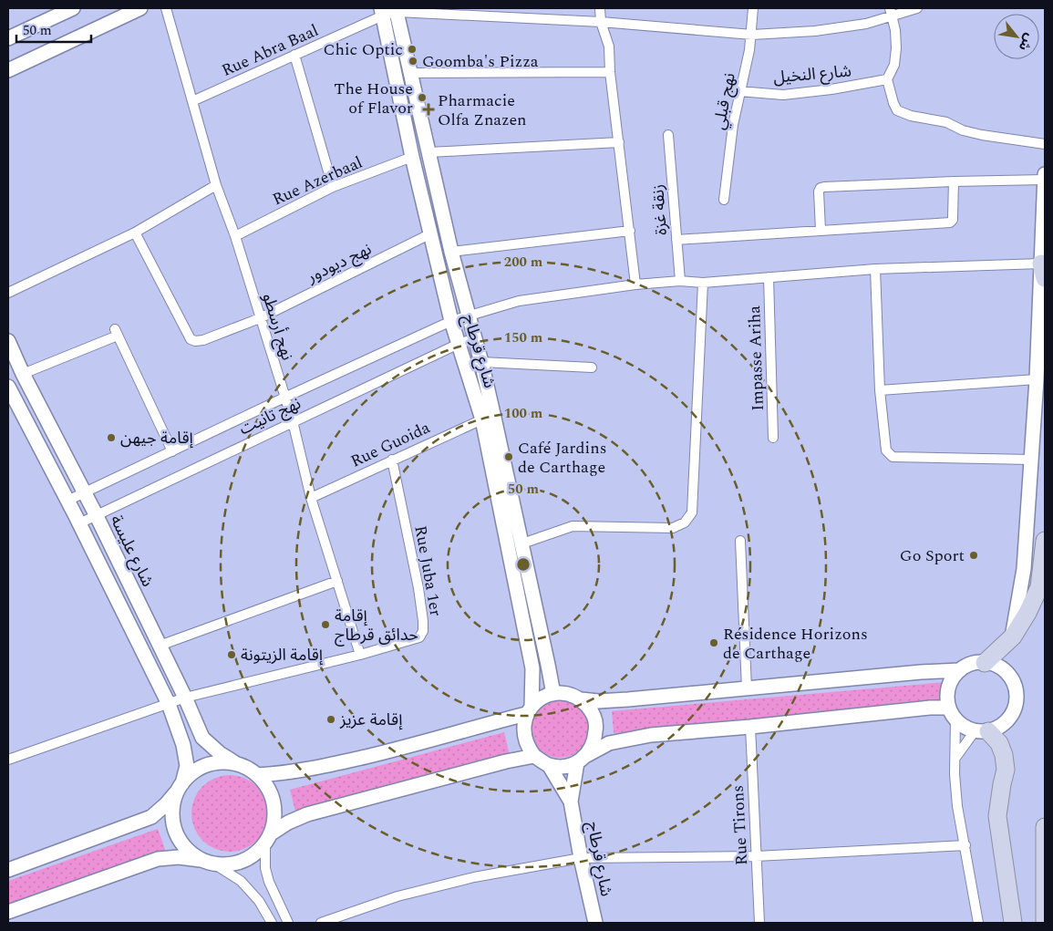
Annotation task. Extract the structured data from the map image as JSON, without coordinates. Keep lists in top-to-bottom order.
{
  "streets": {
    "street": [
      "Rue Abra Baal",
      "شارع النخيل",
      "نهج قبلي",
      "Rue Azerbaal",
      "زنقة غزة",
      "نهج ديودور",
      "نهج أرسطو",
      "شارع قرطاج",
      "Impasse Ariha",
      "نهج تانيت",
      "Rue Guoida",
      "شارع عليسة",
      "Rue Juba 1er",
      "Rue Tirons"
    ]
  },
  "crossings": [
    ["Rue Abra Baal", "نهج أرسطو"],
    ["Rue Abra Baal", "شارع قرطاج"],
    ["شارع النخيل", "نهج قبلي"],
    ["Rue Azerbaal", "نهج أرسطو"],
    ["Rue Azerbaal", "شارع قرطاج"],
    ["نهج ديودور", "نهج أرسطو"],
    ["نهج ديودور", "شارع قرطاج"],
    ["نهج أرسطو", "نهج تانيت"],
    ["نهج أرسطو", "Rue Guoida"],
    ["نهج أرسطو", "Rue Juba 1er"],
    ["شارع قرطاج", "نهج تانيت"],
    ["شارع قرطاج", "Rue Guoida"],
    ["نهج تانيت", "شارع عليسة"],
    ["Rue Guoida", "Rue Juba 1er"],
    ["شارع عليسة", "Rue Juba 1er"]
  ],
  "places": {
    "other": [
      "Chic Optic",
      "Goomba's Pizza",
      "The House of Flavor",
      "إقامة جيهن",
      "Café Jardins de Carthage",
      "Go Sport",
      "إقامة حدائق قرطاج",
      "Résidence Horizons de Carthage",
      "إقامة الزيتونة",
      "إقامة عزيز"
    ],
    "health": ["Pharmacie Olfa Znazen"]
  },
  "scale_bar": "50 m",
  "north": "bottom right",
  "rings": [
    "200 m",
    "150 m",
    "100 m",
    "50 m"
  ]
}
